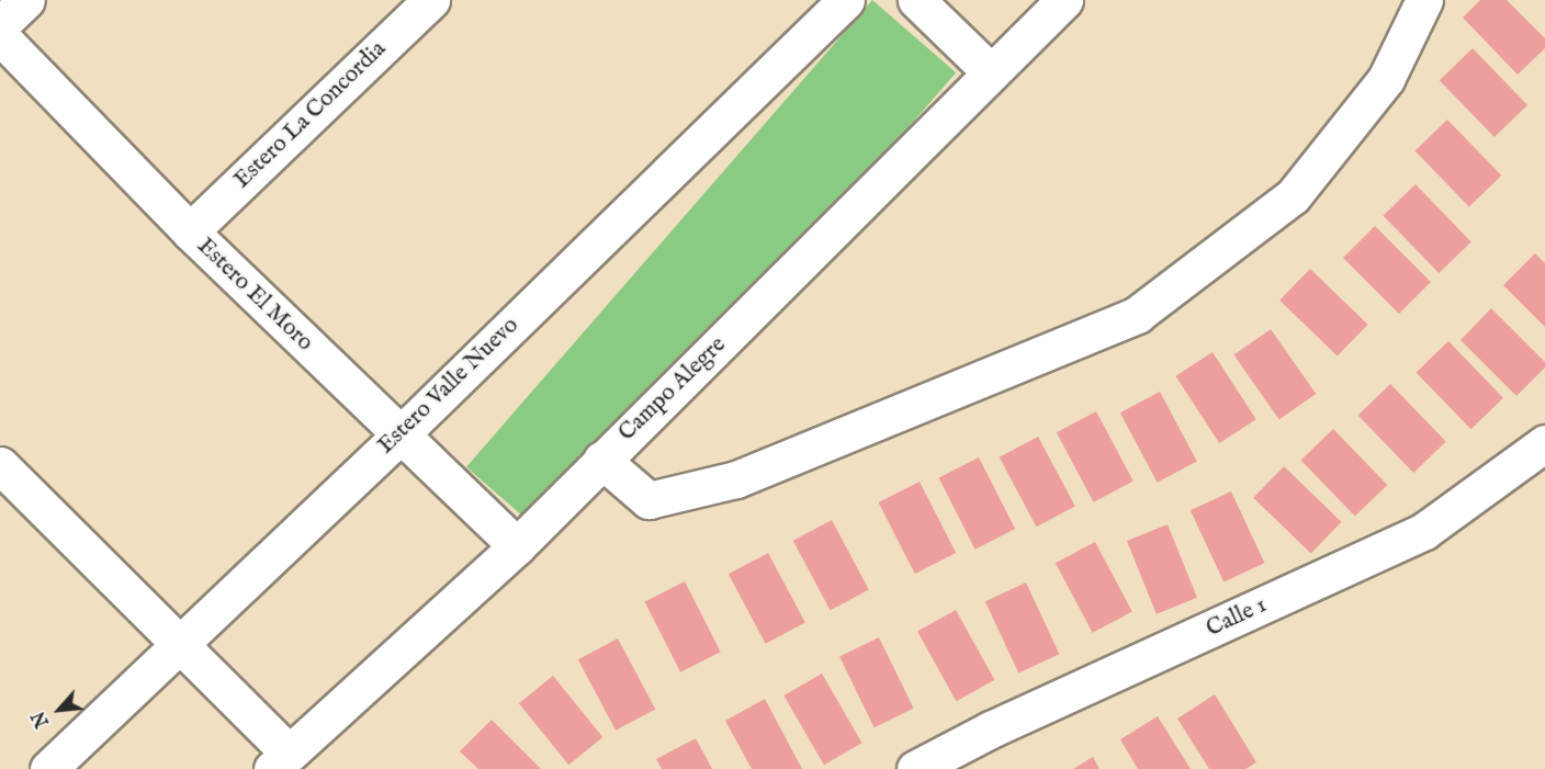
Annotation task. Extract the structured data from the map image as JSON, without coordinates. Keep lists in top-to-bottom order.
{
  "streets": {
    "street": [
      "Estero La Concordia",
      "Estero El Moro",
      "Estero Valle Nuevo",
      "Campo Alegre",
      "Calle 1"
    ]
  },
  "crossings": [
    ["Estero La Concordia", "Estero El Moro"],
    ["Estero El Moro", "Estero Valle Nuevo"],
    ["Estero El Moro", "Campo Alegre"]
  ],
  "north": "bottom left"
}
